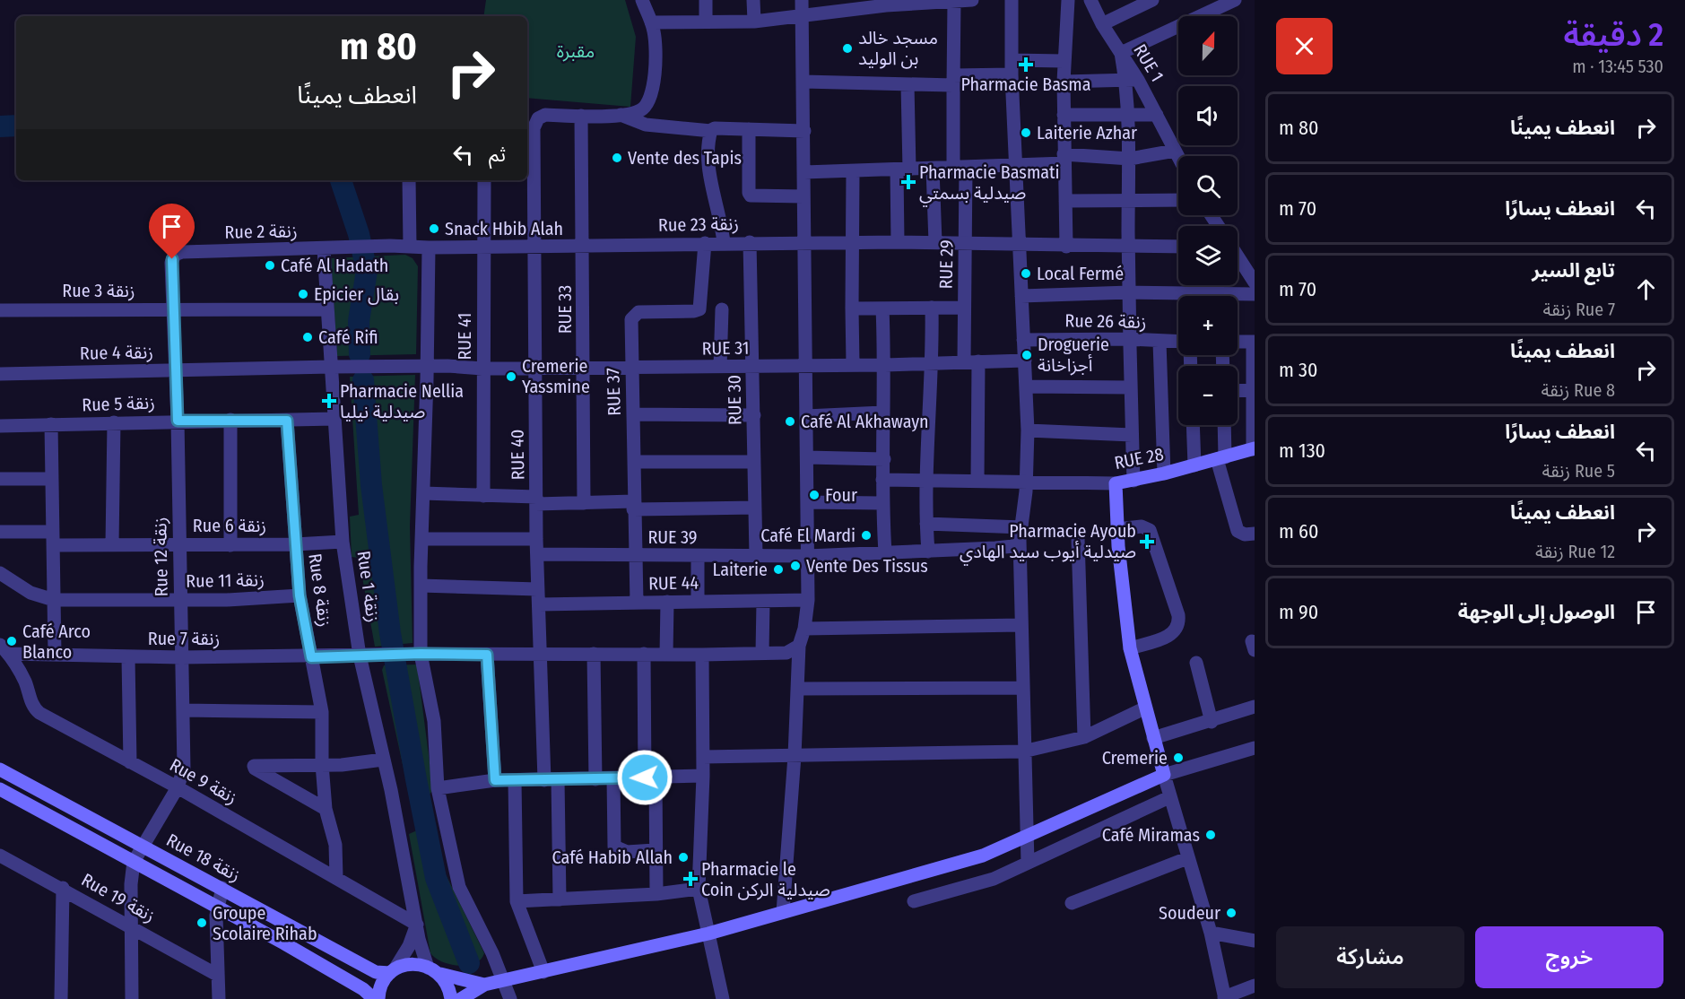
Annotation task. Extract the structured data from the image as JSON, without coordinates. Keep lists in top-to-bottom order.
{
  "streets": {
    "street": [
      "RUE 1",
      "Rue 23 زنقة",
      "Rue 2 زنقة",
      "RUE 29",
      "Rue 3 زنقة",
      "RUE 33",
      "Rue 26 زنقة",
      "RUE 41",
      "RUE 31",
      "Rue 4 زنقة",
      "RUE 37",
      "RUE 30",
      "Rue 5 زنقة",
      "RUE 40",
      "RUE 28",
      "Rue 6 زنقة",
      "RUE 39",
      "Rue 12 زنقة",
      "Rue 11 زنقة",
      "RUE 44",
      "Rue 1 زنقة",
      "Rue 8 زنقة",
      "Rue 7 زنقة",
      "Rue 9 زنقة",
      "Rue 18 زنقة",
      "Rue 19 زنقة"
    ]
  },
  "crossings": [
    ["Rue 23 زنقة", "Rue 2 زنقة"],
    ["Rue 23 زنقة", "RUE 29"],
    ["Rue 23 زنقة", "RUE 33"],
    ["Rue 23 زنقة", "RUE 41"],
    ["Rue 23 زنقة", "RUE 37"],
    ["Rue 23 زنقة", "RUE 30"],
    ["Rue 23 زنقة", "RUE 40"],
    ["Rue 2 زنقة", "Rue 12 زنقة"],
    ["Rue 2 زنقة", "Rue 1 زنقة"],
    ["RUE 29", "RUE 31"],
    ["Rue 3 زنقة", "Rue 12 زنقة"],
    ["Rue 3 زنقة", "Rue 1 زنقة"],
    ["RUE 33", "RUE 31"],
    ["RUE 33", "RUE 40"],
    ["RUE 41", "RUE 31"],
    ["RUE 31", "Rue 4 زنقة"],
    ["RUE 31", "RUE 37"],
    ["RUE 31", "RUE 30"],
    ["RUE 31", "RUE 40"],
    ["Rue 4 زنقة", "Rue 12 زنقة"],
    ["Rue 4 زنقة", "Rue 1 زنقة"],
    ["RUE 37", "RUE 39"],
    ["RUE 37", "RUE 44"],
    ["RUE 30", "RUE 39"],
    ["Rue 5 زنقة", "Rue 12 زنقة"],
    ["Rue 5 زنقة", "Rue 1 زنقة"],
    ["Rue 5 زنقة", "Rue 8 زنقة"],
    ["RUE 40", "RUE 39"],
    ["RUE 40", "RUE 44"],
    ["RUE 40", "Rue 7 زنقة"],
    ["Rue 6 زنقة", "Rue 12 زنقة"],
    ["Rue 6 زنقة", "Rue 1 زنقة"],
    ["Rue 6 زنقة", "Rue 8 زنقة"],
    ["Rue 12 زنقة", "Rue 11 زنقة"],
    ["Rue 12 زنقة", "Rue 7 زنقة"],
    ["Rue 12 زنقة", "Rue 9 زنقة"],
    ["Rue 12 زنقة", "Rue 18 زنقة"],
    ["Rue 11 زنقة", "Rue 8 زنقة"],
    ["Rue 1 زنقة", "Rue 7 زنقة"],
    ["Rue 1 زنقة", "Rue 9 زنقة"],
    ["Rue 8 زنقة", "Rue 7 زنقة"],
    ["Rue 8 زنقة", "Rue 9 زنقة"],
    ["Rue 7 زنقة", "Rue 9 زنقة"]
  ],
  "parks": ["مقبرة"],
  "places": {
    "other": [
      "مسجد خالد بن الوليد",
      "Laiterie Azhar",
      "Vente des Tapis",
      "Snack Hbib Alah",
      "Café Al Hadath",
      "Local Fermé",
      "Epicier بقال",
      "Café Rifi",
      "Droguerie أجزاخانة",
      "Cremerie Yassmine",
      "Café Al Akhawayn",
      "Four",
      "Café El Mardi",
      "Vente Des Tissus",
      "Laiterie",
      "Café Arco Blanco",
      "Cremerie",
      "Café Miramas",
      "Café Habib Allah",
      "Soudeur",
      "Groupe Scolaire Rihab"
    ],
    "health": [
      "Pharmacie Basma",
      "Pharmacie Basmati صيدلية بسمتي",
      "Pharmacie Nellia صيدلية نيليا",
      "Pharmacie Ayoub صيدلية أيوب سيد الهادي",
      "Pharmacie le Coin صيدلية الركن"
    ]
  },
  "north": "top",
  "page": {
    "heading": ["2 دقيقة", "530 m · 13:45"],
    "map_buttons": ["+", "−"],
    "turn": ["80 m", "انعطف يمينًا"],
    "list": [
      {
        "name": "انعطف يمينًا",
        "value": "80 m"
      },
      {
        "name": "انعطف يسارًا",
        "value": "70 m"
      },
      {
        "name": "تابع السير",
        "note": "Rue 7 زنقة",
        "value": "70 m"
      },
      {
        "name": "انعطف يمينًا",
        "note": "Rue 8 زنقة",
        "value": "30 m"
      },
      {
        "name": "انعطف يسارًا",
        "note": "Rue 5 زنقة",
        "value": "130 m"
      },
      {
        "name": "انعطف يمينًا",
        "note": "Rue 12 زنقة",
        "value": "60 m"
      },
      {
        "name": "الوصول إلى الوجهة",
        "value": "90 m"
      }
    ],
    "then": "ثم",
    "buttons": ["خروج", "مشاركة"]
  }
}
